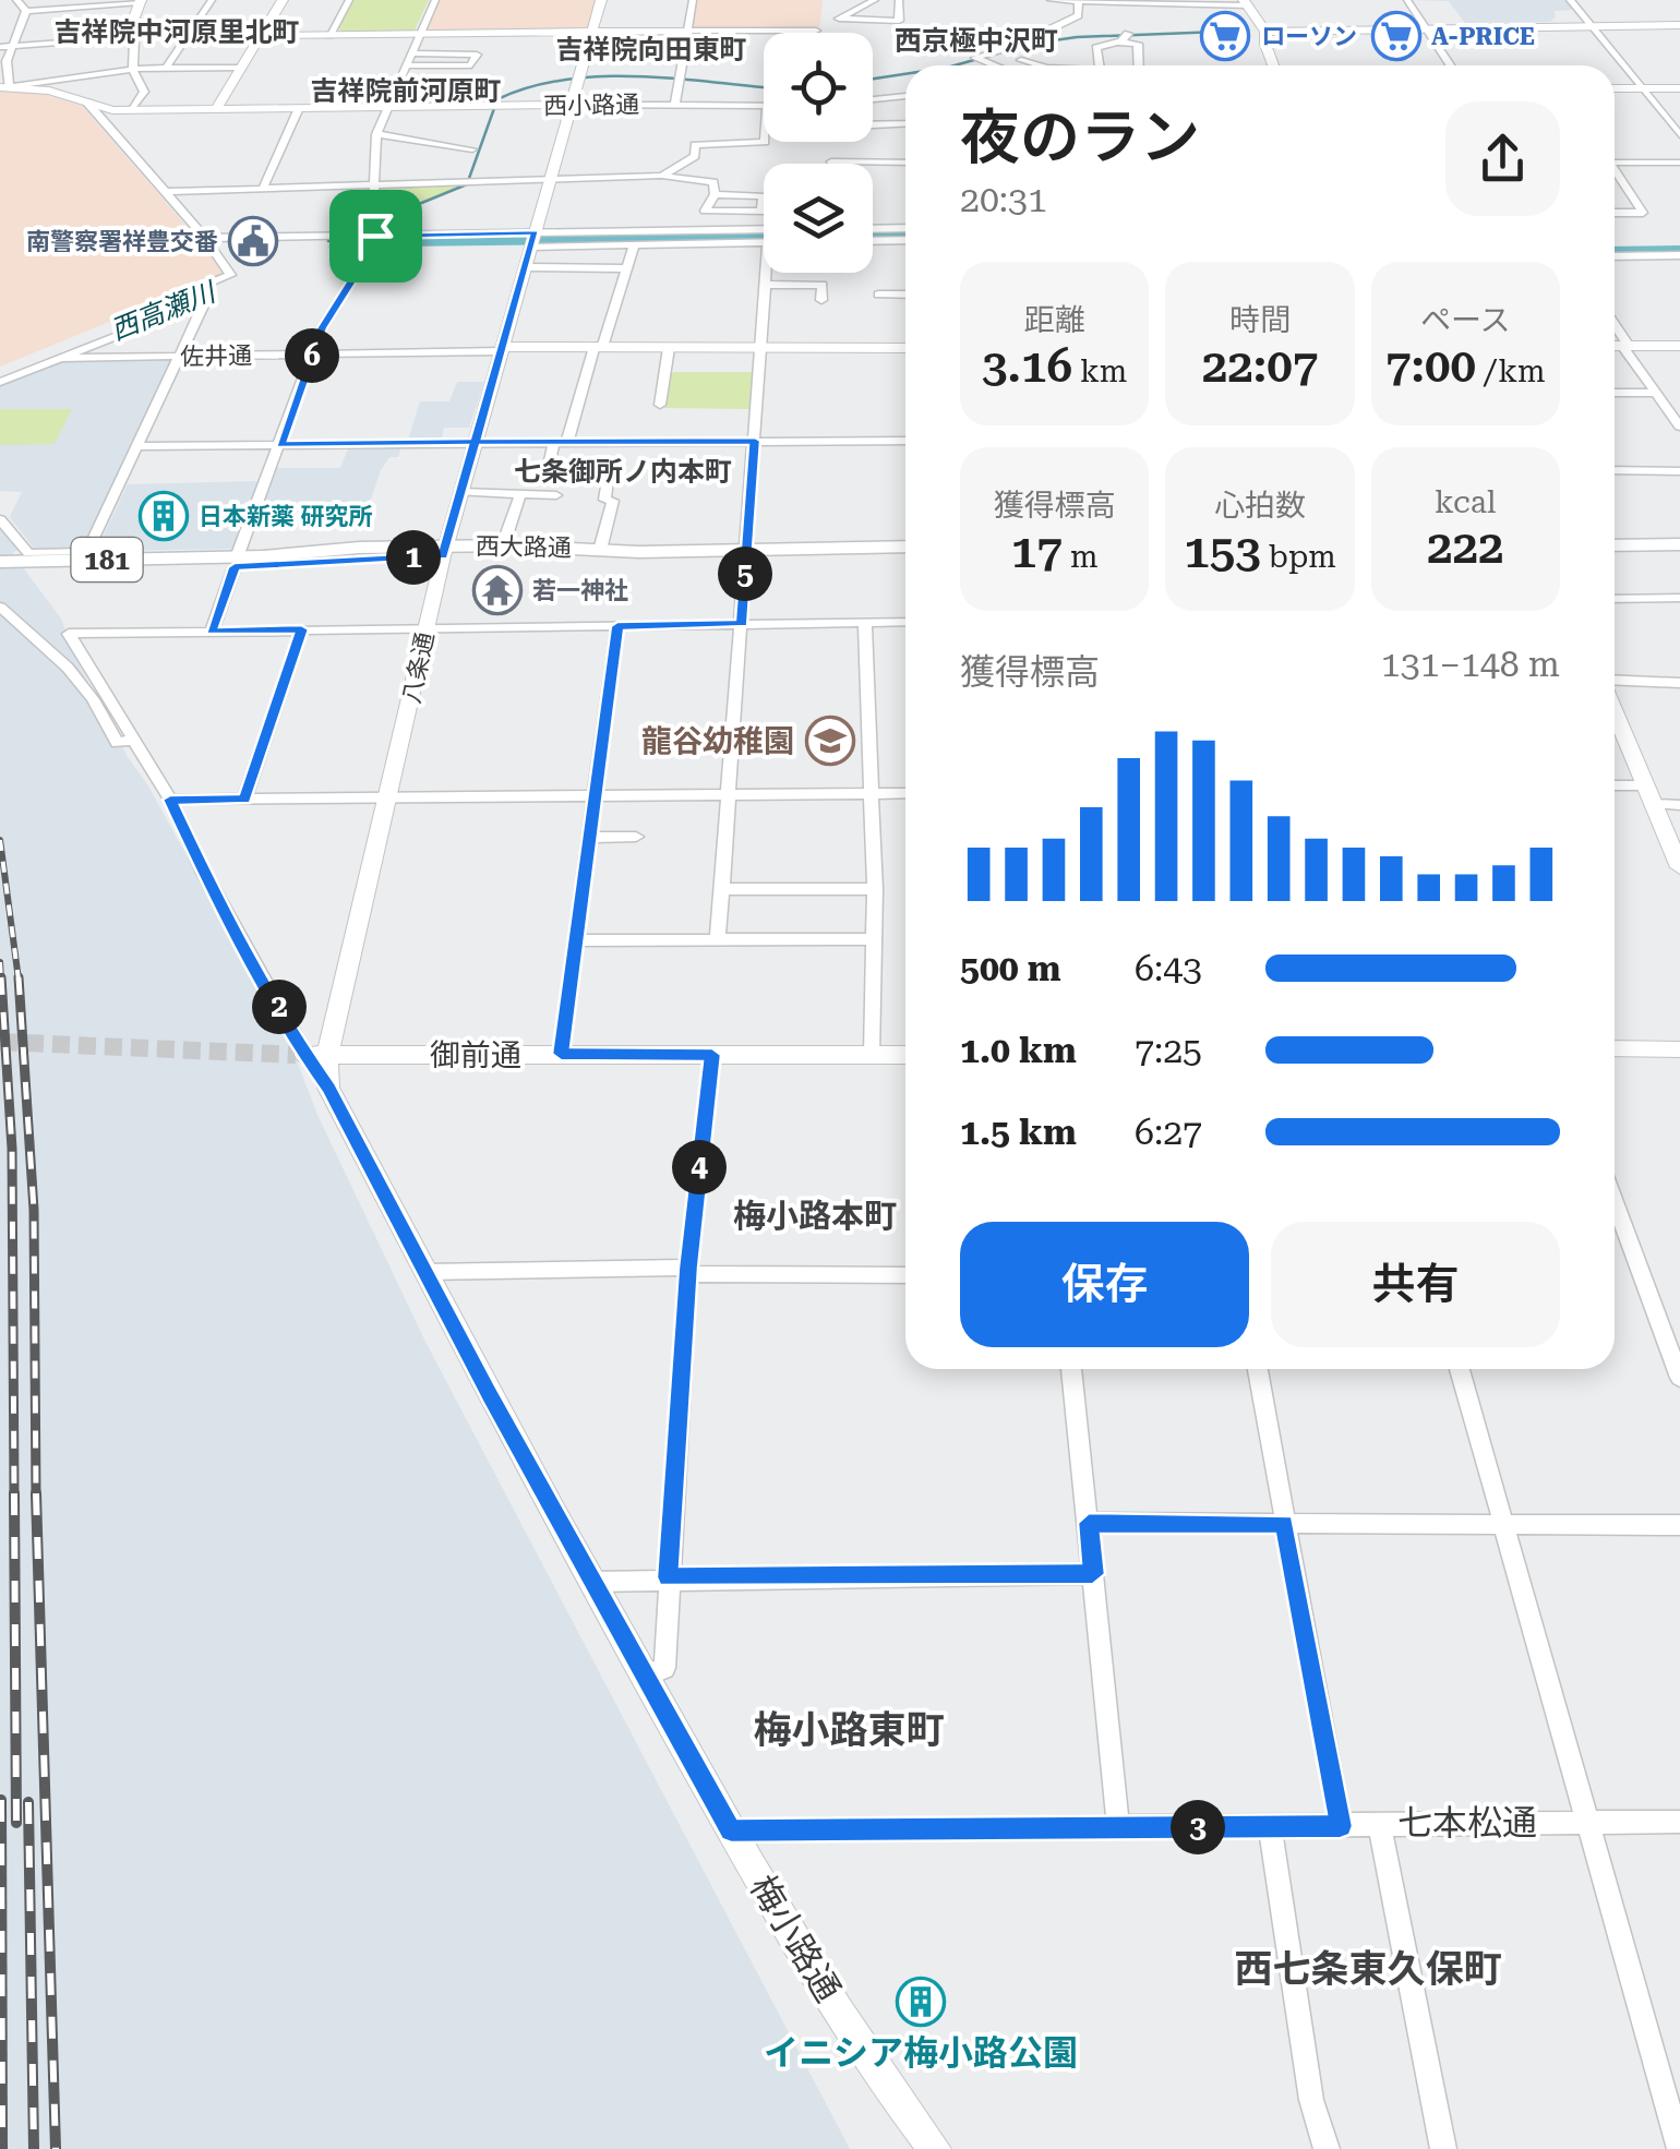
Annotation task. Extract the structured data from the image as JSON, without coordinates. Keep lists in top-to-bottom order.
{
  "streets": {
    "main road": ["西大路通", "181"],
    "street": [
      "西小路通",
      "佐井通",
      "八条通",
      "御前通",
      "七本松通",
      "梅小路通"
    ]
  },
  "crossings": [
    ["西小路通", "八条通"],
    ["佐井通", "八条通"],
    ["西大路通", "八条通"],
    ["八条通", "御前通"],
    ["八条通", "梅小路通"],
    ["七本松通", "梅小路通"]
  ],
  "districts": [
    "吉祥院中河原里北町",
    "西京極中沢町",
    "吉祥院向田東町",
    "吉祥院前河原町",
    "七条御所ノ内本町",
    "梅小路本町",
    "梅小路東町",
    "西七条東久保町"
  ],
  "water": ["西高瀬川"],
  "places": {
    "supermarket": ["ローソン", "A-PRICE"],
    "public building": ["南警察署祥豊交番"],
    "building": ["日本新薬 研究所", "イニシア梅小路公園"],
    "temple": ["若一神社"],
    "school or university": ["龍谷幼稚園"]
  },
  "page": {
    "heading": ["夜のラン", "20:31"],
    "stats": [
      ["距離", "3.16 km"],
      ["時間", "22:07"],
      ["ペース", "7:00 /km"],
      ["獲得標高", "17 m"],
      ["心拍数", "153 bpm"],
      ["kcal", "222"]
    ],
    "pins": [
      "6",
      "1",
      "5",
      "2",
      "4",
      "3"
    ],
    "chart": ["獲得標高", "131–148 m"],
    "list": [
      {
        "name": "500 m",
        "note": "6:43"
      },
      {
        "name": "1.0 km",
        "note": "7:25"
      },
      {
        "name": "1.5 km",
        "note": "6:27"
      }
    ],
    "buttons": ["保存", "共有"]
  }
}
